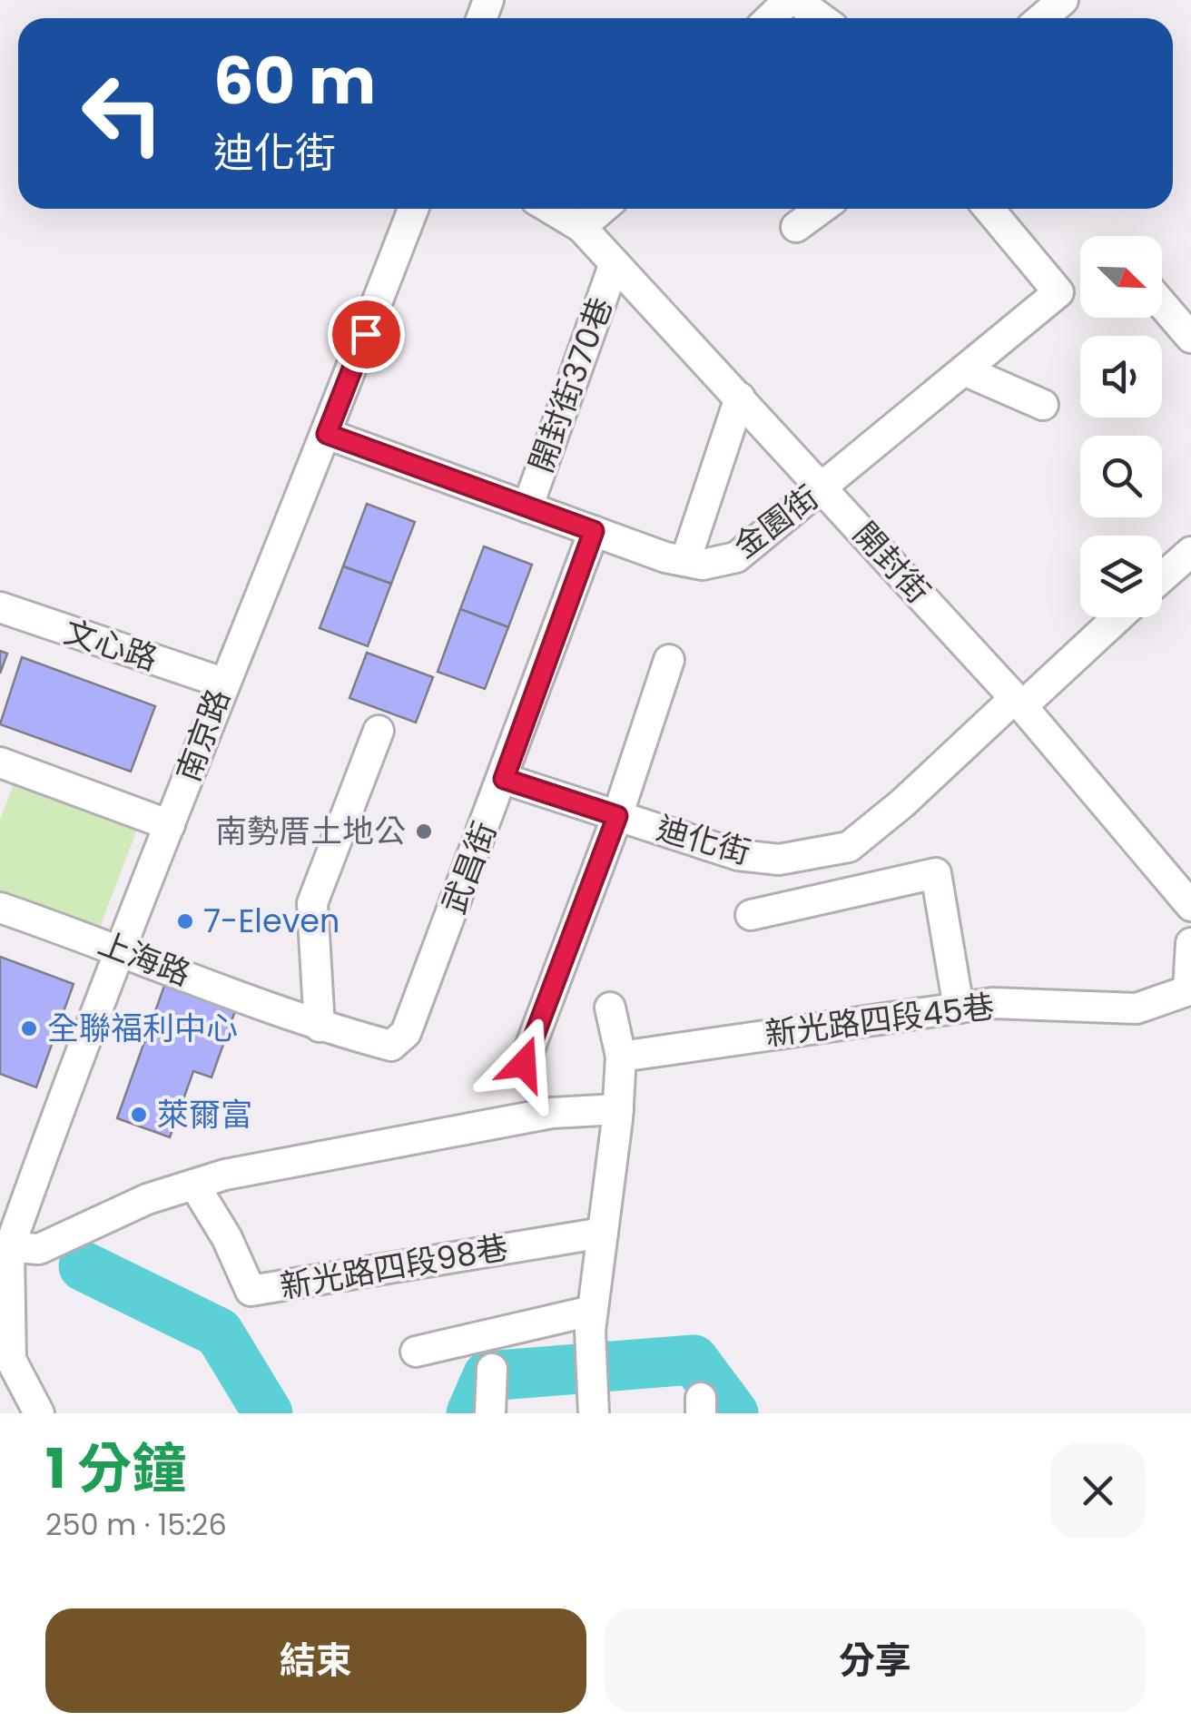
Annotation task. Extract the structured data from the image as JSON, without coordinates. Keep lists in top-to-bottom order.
{
  "streets": {
    "street": [
      "開封街370巷",
      "金園街",
      "開封街",
      "文心路",
      "南京路",
      "迪化街",
      "武昌街",
      "上海路",
      "新光路四段45巷",
      "新光路四段98巷"
    ]
  },
  "crossings": [
    ["開封街370巷", "金園街"],
    ["開封街370巷", "開封街"],
    ["金園街", "開封街"],
    ["金園街", "南京路"],
    ["金園街", "武昌街"],
    ["開封街", "迪化街"],
    ["文心路", "南京路"],
    ["南京路", "上海路"],
    ["迪化街", "武昌街"],
    ["武昌街", "上海路"]
  ],
  "places": [
    "南勢厝土地公",
    "7-Eleven",
    "全聯福利中心",
    "萊爾富"
  ],
  "north": "bottom right",
  "page": {
    "turn": ["60 m", "迪化街"],
    "heading": ["1 分鐘", "250 m · 15:26"],
    "buttons": ["結束", "分享"]
  }
}
